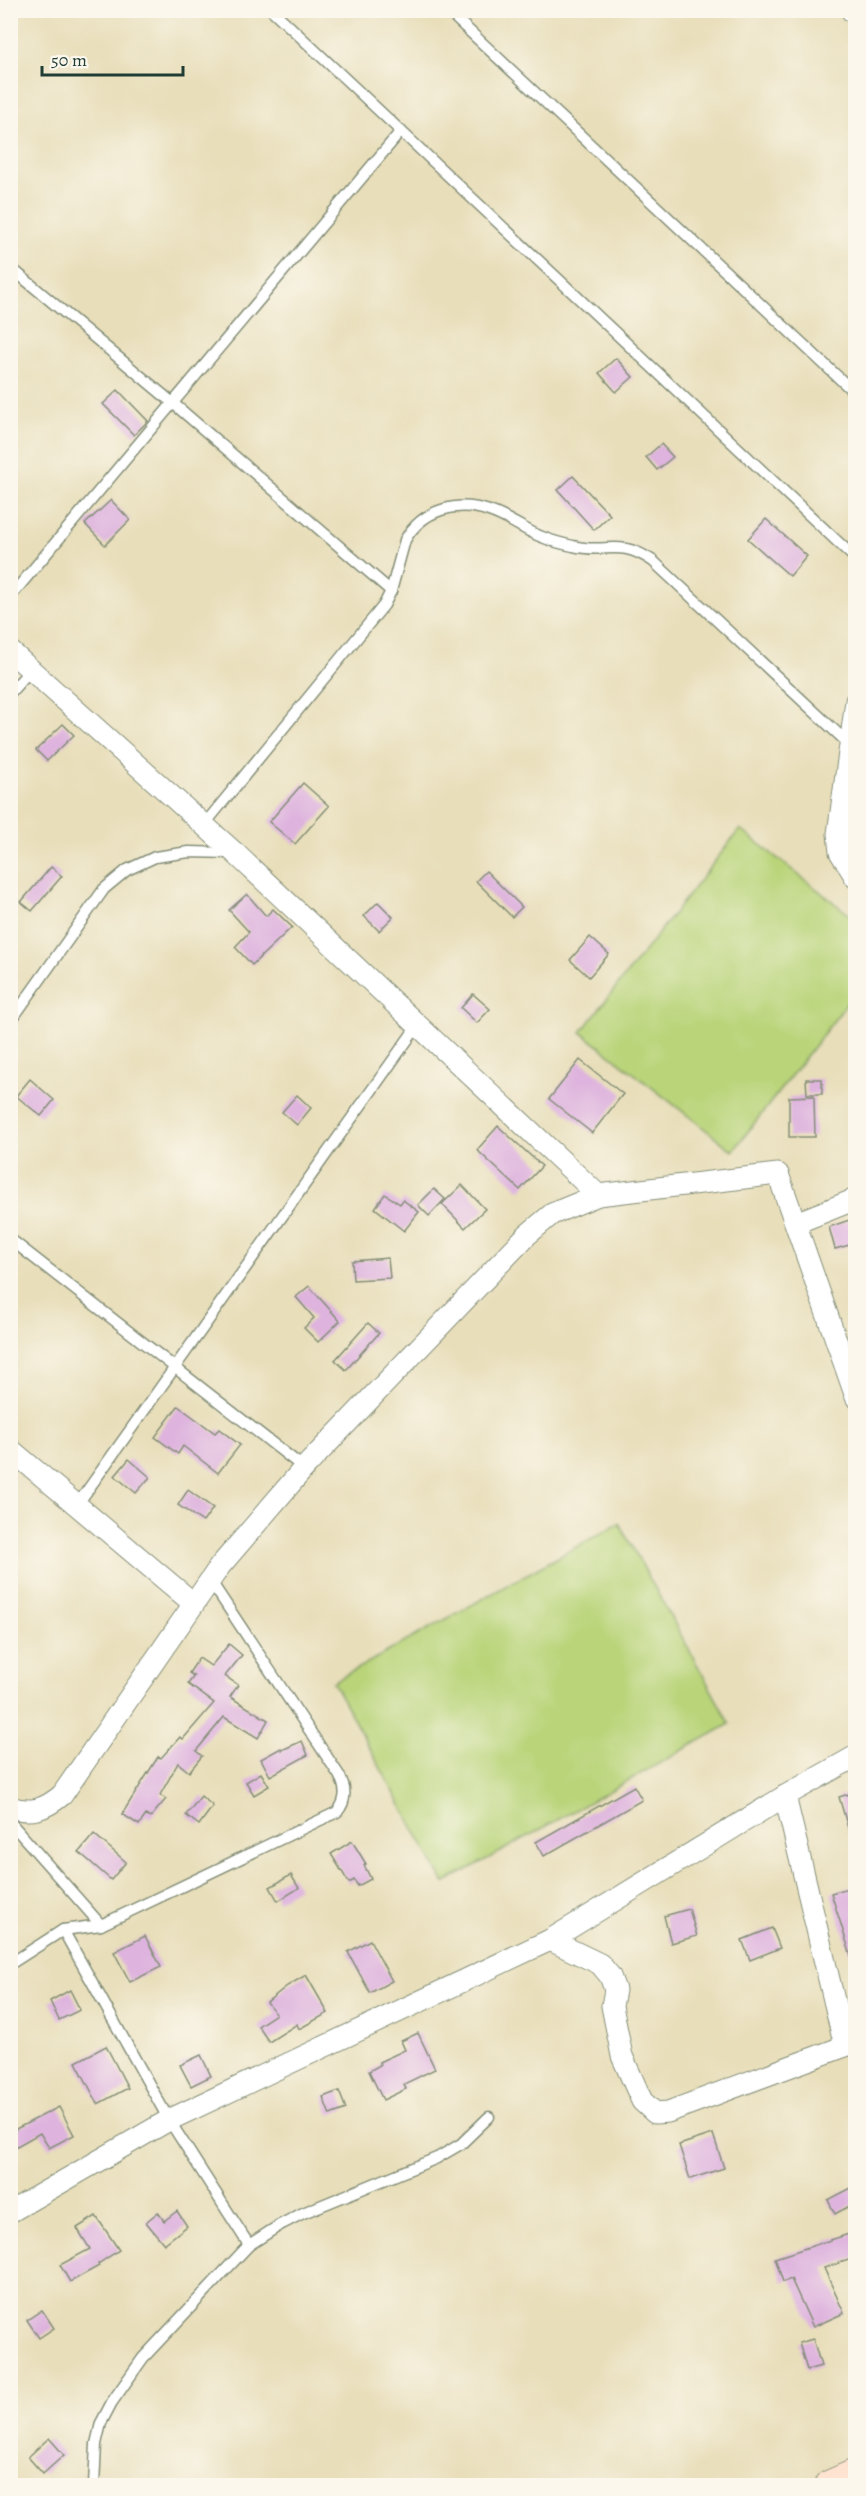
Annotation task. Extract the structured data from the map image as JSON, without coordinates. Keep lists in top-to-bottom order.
{
  "scale_bar": "50 m"
}
